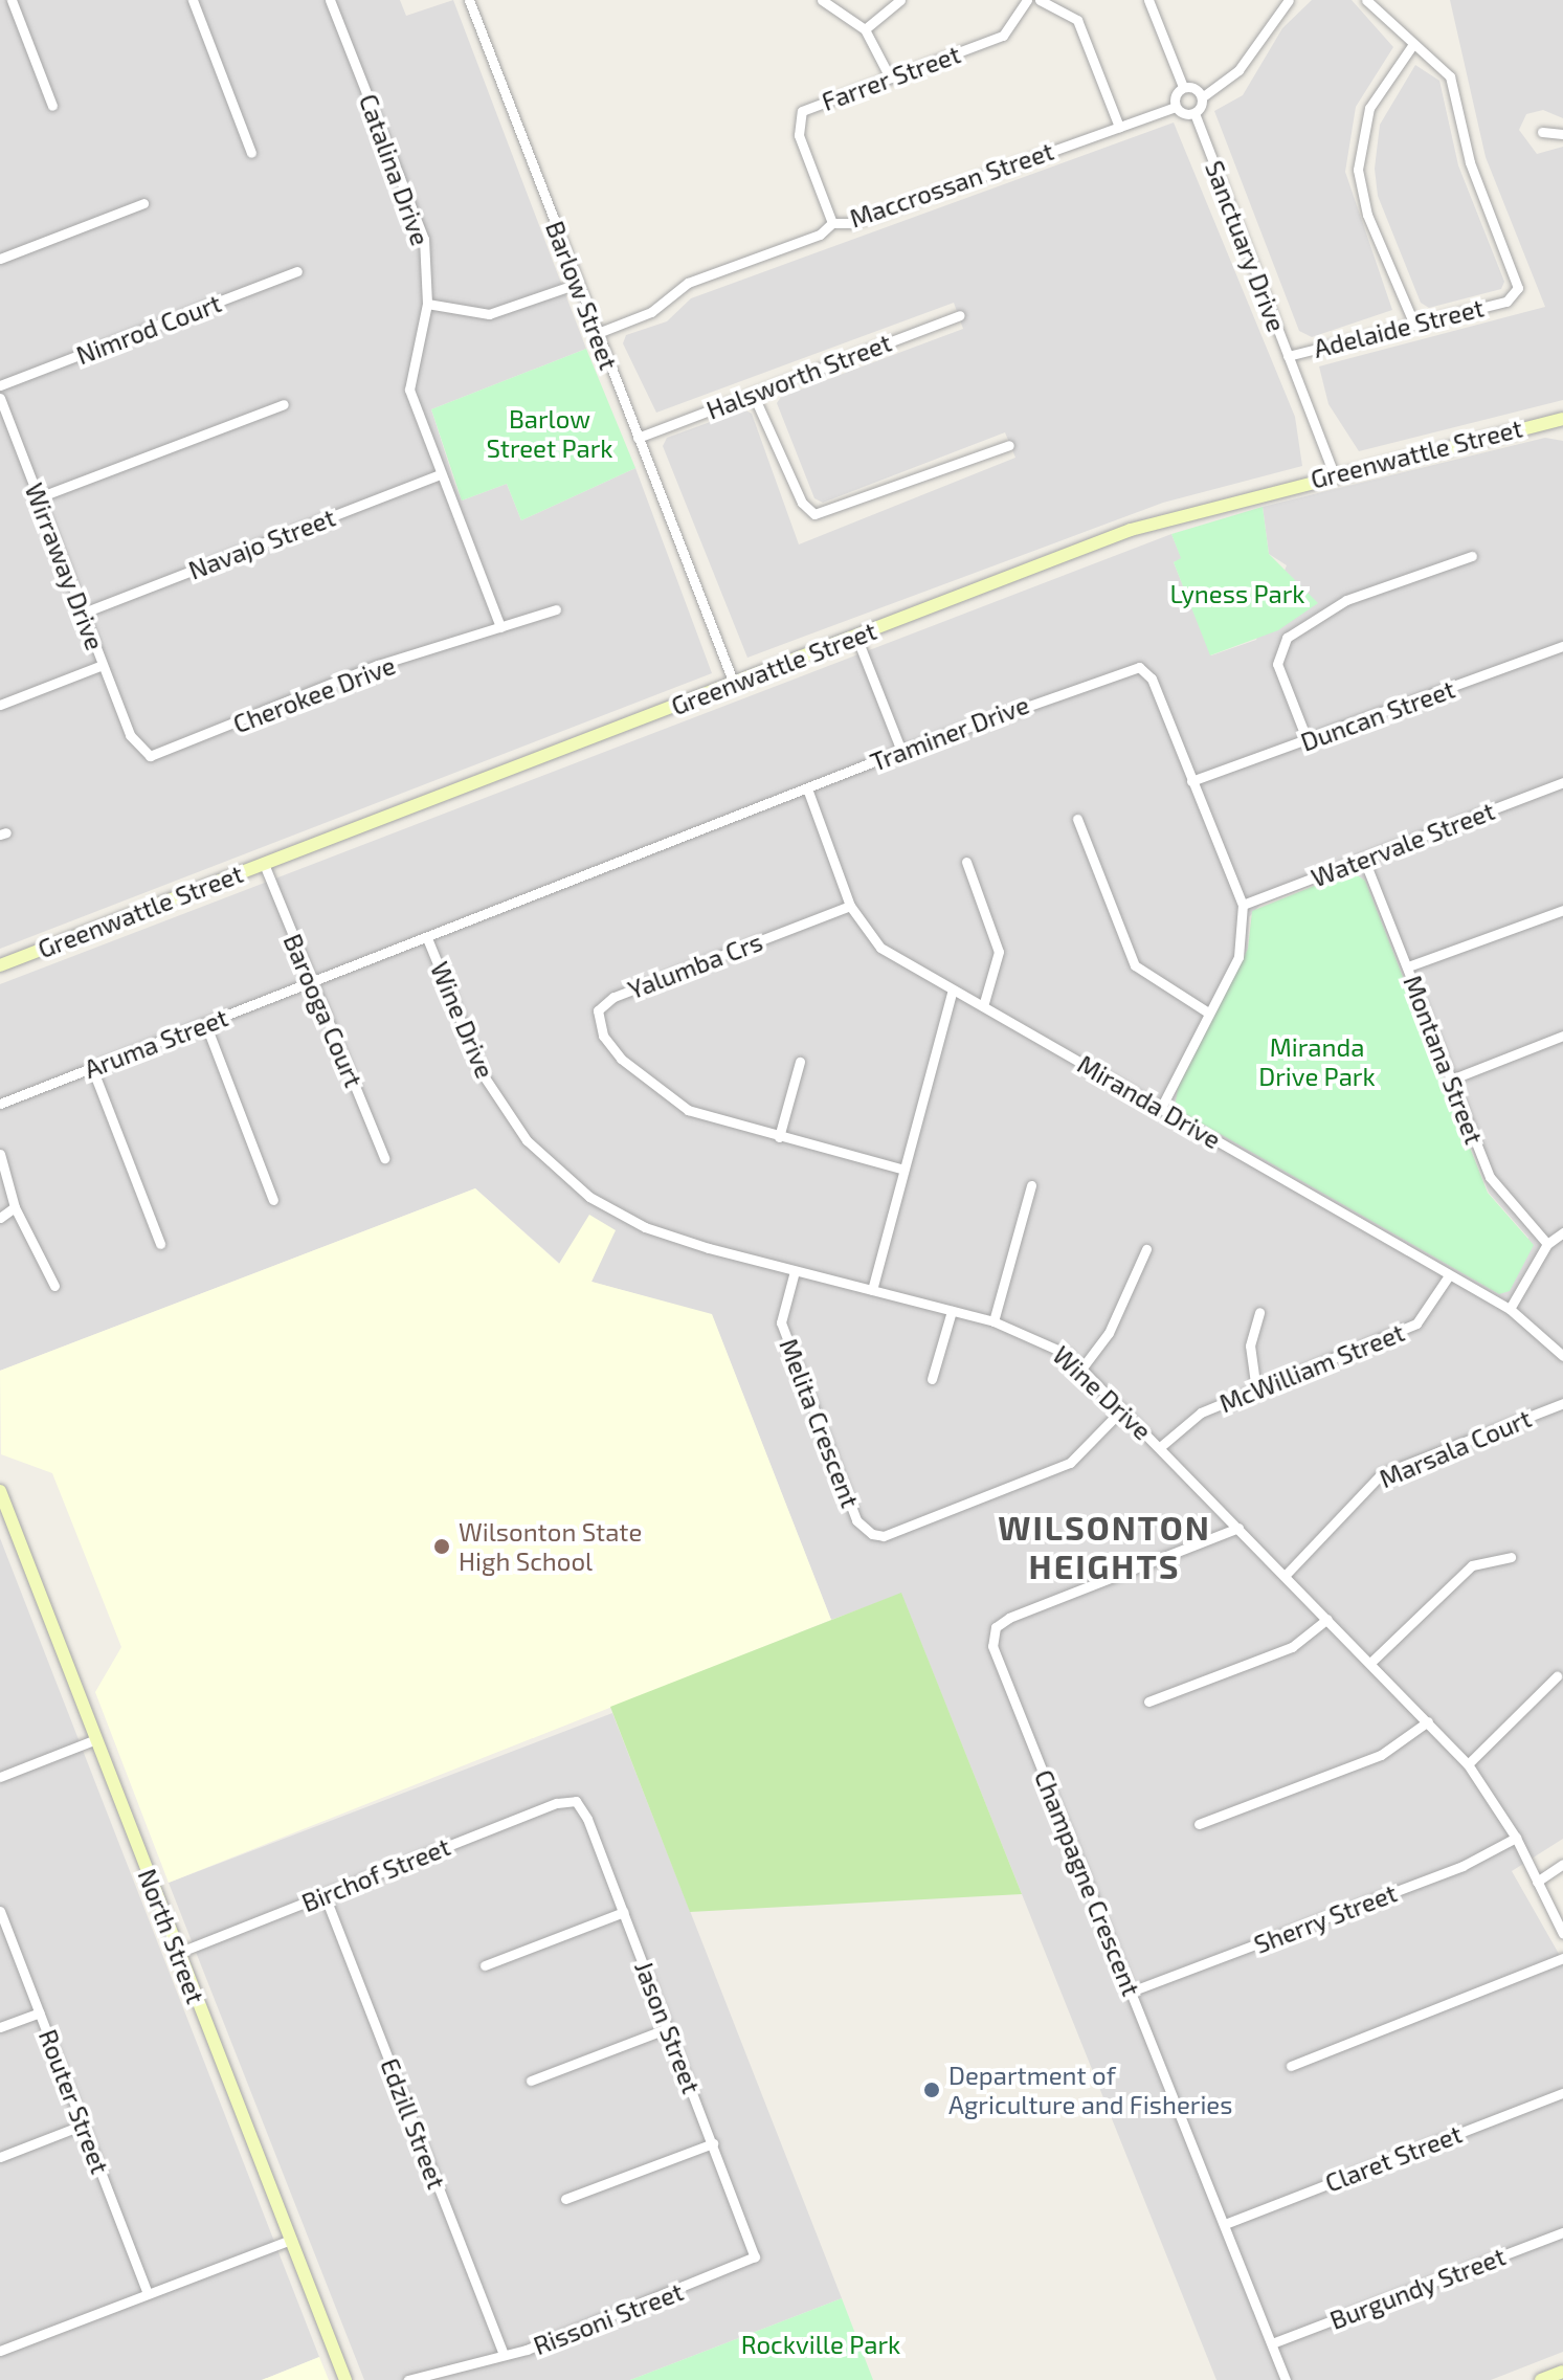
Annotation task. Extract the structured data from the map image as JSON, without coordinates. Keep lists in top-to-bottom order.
{
  "streets": {
    "main road": ["Greenwattle Street", "North Street"],
    "street": [
      "Farrer Street",
      "Catalina Drive",
      "Maccrossan Street",
      "Sanctuary Drive",
      "Barlow Street",
      "Adelaide Street",
      "Nimrod Court",
      "Halsworth Street",
      "Navajo Street",
      "Wirraway Drive",
      "Cherokee Drive",
      "Duncan Street",
      "Traminer Drive",
      "Watervale Street",
      "Yalumba Crs",
      "Barooga Court",
      "Wine Drive",
      "Aruma Street",
      "Montana Street",
      "Miranda Drive",
      "McWilliam Street",
      "Melita Crescent",
      "Marsala Court",
      "Birchof Street",
      "Champagne Crescent",
      "Sherry Street",
      "Jason Street",
      "Router Street",
      "Edzill Street",
      "Claret Street",
      "Burgundy Street",
      "Rissoni Street"
    ]
  },
  "crossings": [
    ["Farrer Street", "Maccrossan Street"],
    ["Catalina Drive", "Navajo Street"],
    ["Catalina Drive", "Cherokee Drive"],
    ["Maccrossan Street", "Barlow Street"],
    ["Sanctuary Drive", "Adelaide Street"],
    ["Sanctuary Drive", "Greenwattle Street"],
    ["Barlow Street", "Halsworth Street"],
    ["Barlow Street", "Greenwattle Street"],
    ["Greenwattle Street", "Barooga Court"],
    ["Navajo Street", "Wirraway Drive"],
    ["Wirraway Drive", "Cherokee Drive"],
    ["Duncan Street", "Traminer Drive"],
    ["Traminer Drive", "Watervale Street"],
    ["Traminer Drive", "Barooga Court"],
    ["Traminer Drive", "Wine Drive"],
    ["Traminer Drive", "Aruma Street"],
    ["Traminer Drive", "Miranda Drive"],
    ["Watervale Street", "Montana Street"],
    ["Yalumba Crs", "Miranda Drive"],
    ["Barooga Court", "Aruma Street"],
    ["Wine Drive", "McWilliam Street"],
    ["Wine Drive", "Melita Crescent"],
    ["Wine Drive", "Marsala Court"],
    ["Wine Drive", "Champagne Crescent"],
    ["Wine Drive", "Sherry Street"],
    ["Miranda Drive", "McWilliam Street"],
    ["Birchof Street", "North Street"],
    ["Birchof Street", "Jason Street"],
    ["Birchof Street", "Edzill Street"],
    ["Champagne Crescent", "Sherry Street"],
    ["Champagne Crescent", "Claret Street"],
    ["Champagne Crescent", "Burgundy Street"],
    ["Jason Street", "Rissoni Street"],
    ["Edzill Street", "Rissoni Street"]
  ],
  "districts": ["WILSONTON HEIGHTS"],
  "parks": [
    "Barlow Street Park",
    "Lyness Park",
    "Miranda Drive Park",
    "Rockville Park"
  ],
  "places": ["Wilsonton State High School", "Department of Agriculture and Fisheries"]
}
